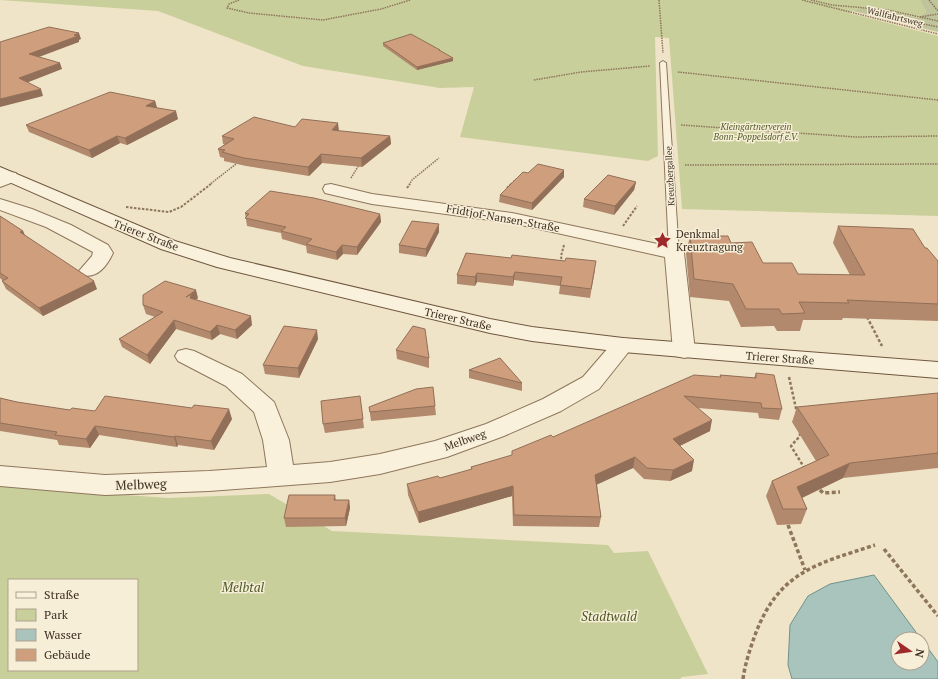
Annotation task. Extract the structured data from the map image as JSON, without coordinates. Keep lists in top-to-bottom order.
{
  "streets": {
    "street": [
      "Kreuzbergallee",
      "Fridtjof-Nansen-Straße",
      "Trierer Straße",
      "Melbweg"
    ],
    "path": ["Wallfahrtsweg"]
  },
  "crossings": [
    ["Kreuzbergallee", "Fridtjof-Nansen-Straße"],
    ["Kreuzbergallee", "Trierer Straße"],
    ["Trierer Straße", "Melbweg"]
  ],
  "parks": ["Kleingärtnerverein Bonn-Poppelsdorf e.V.", "Melbtal", "Stadtwald"],
  "places": {
    "place": ["Denkmal Kreuztragung"]
  },
  "legend": [
    "Straße",
    "Park",
    "Wasser",
    "Gebäude"
  ],
  "north": "right"
}
